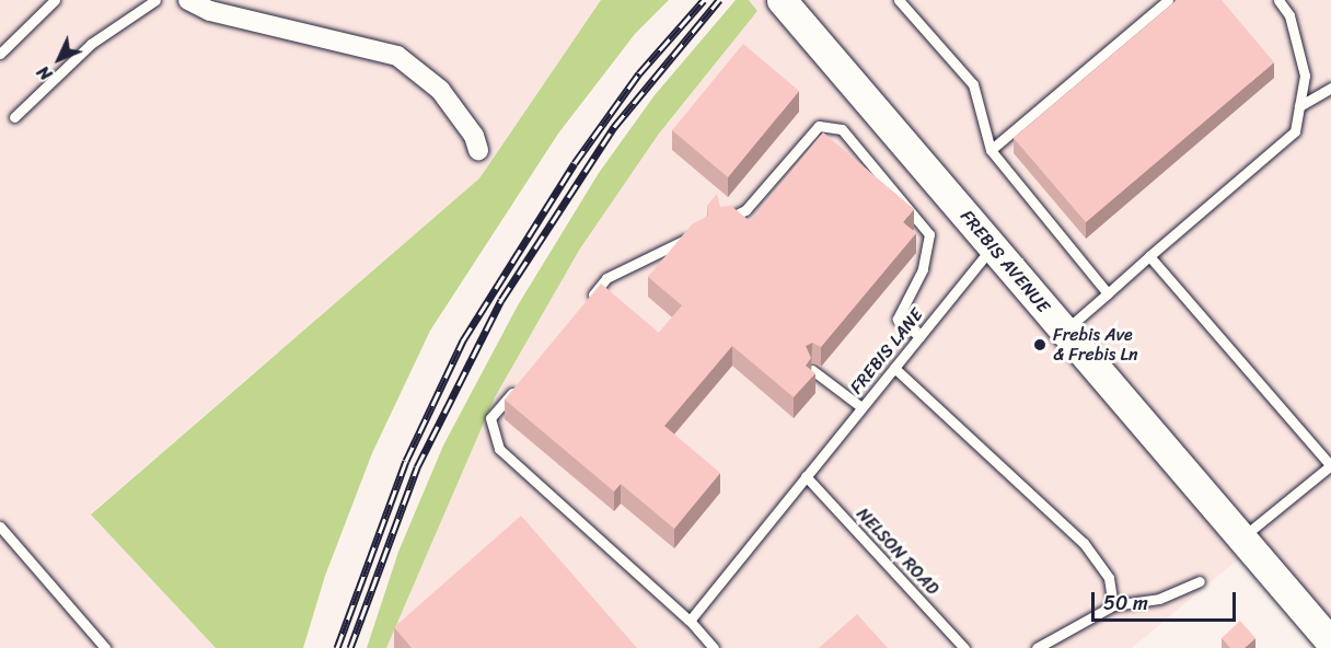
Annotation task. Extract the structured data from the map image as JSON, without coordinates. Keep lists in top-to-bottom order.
{
  "streets": {
    "main road": ["FREBIS AVENUE"],
    "lane": ["FREBIS LANE", "NELSON ROAD"]
  },
  "crossings": [
    ["FREBIS AVENUE", "FREBIS LANE"],
    ["FREBIS LANE", "NELSON ROAD"]
  ],
  "places": ["Frebis Ave & Frebis Ln"],
  "scale_bar": "50 m",
  "north": "bottom left"
}
